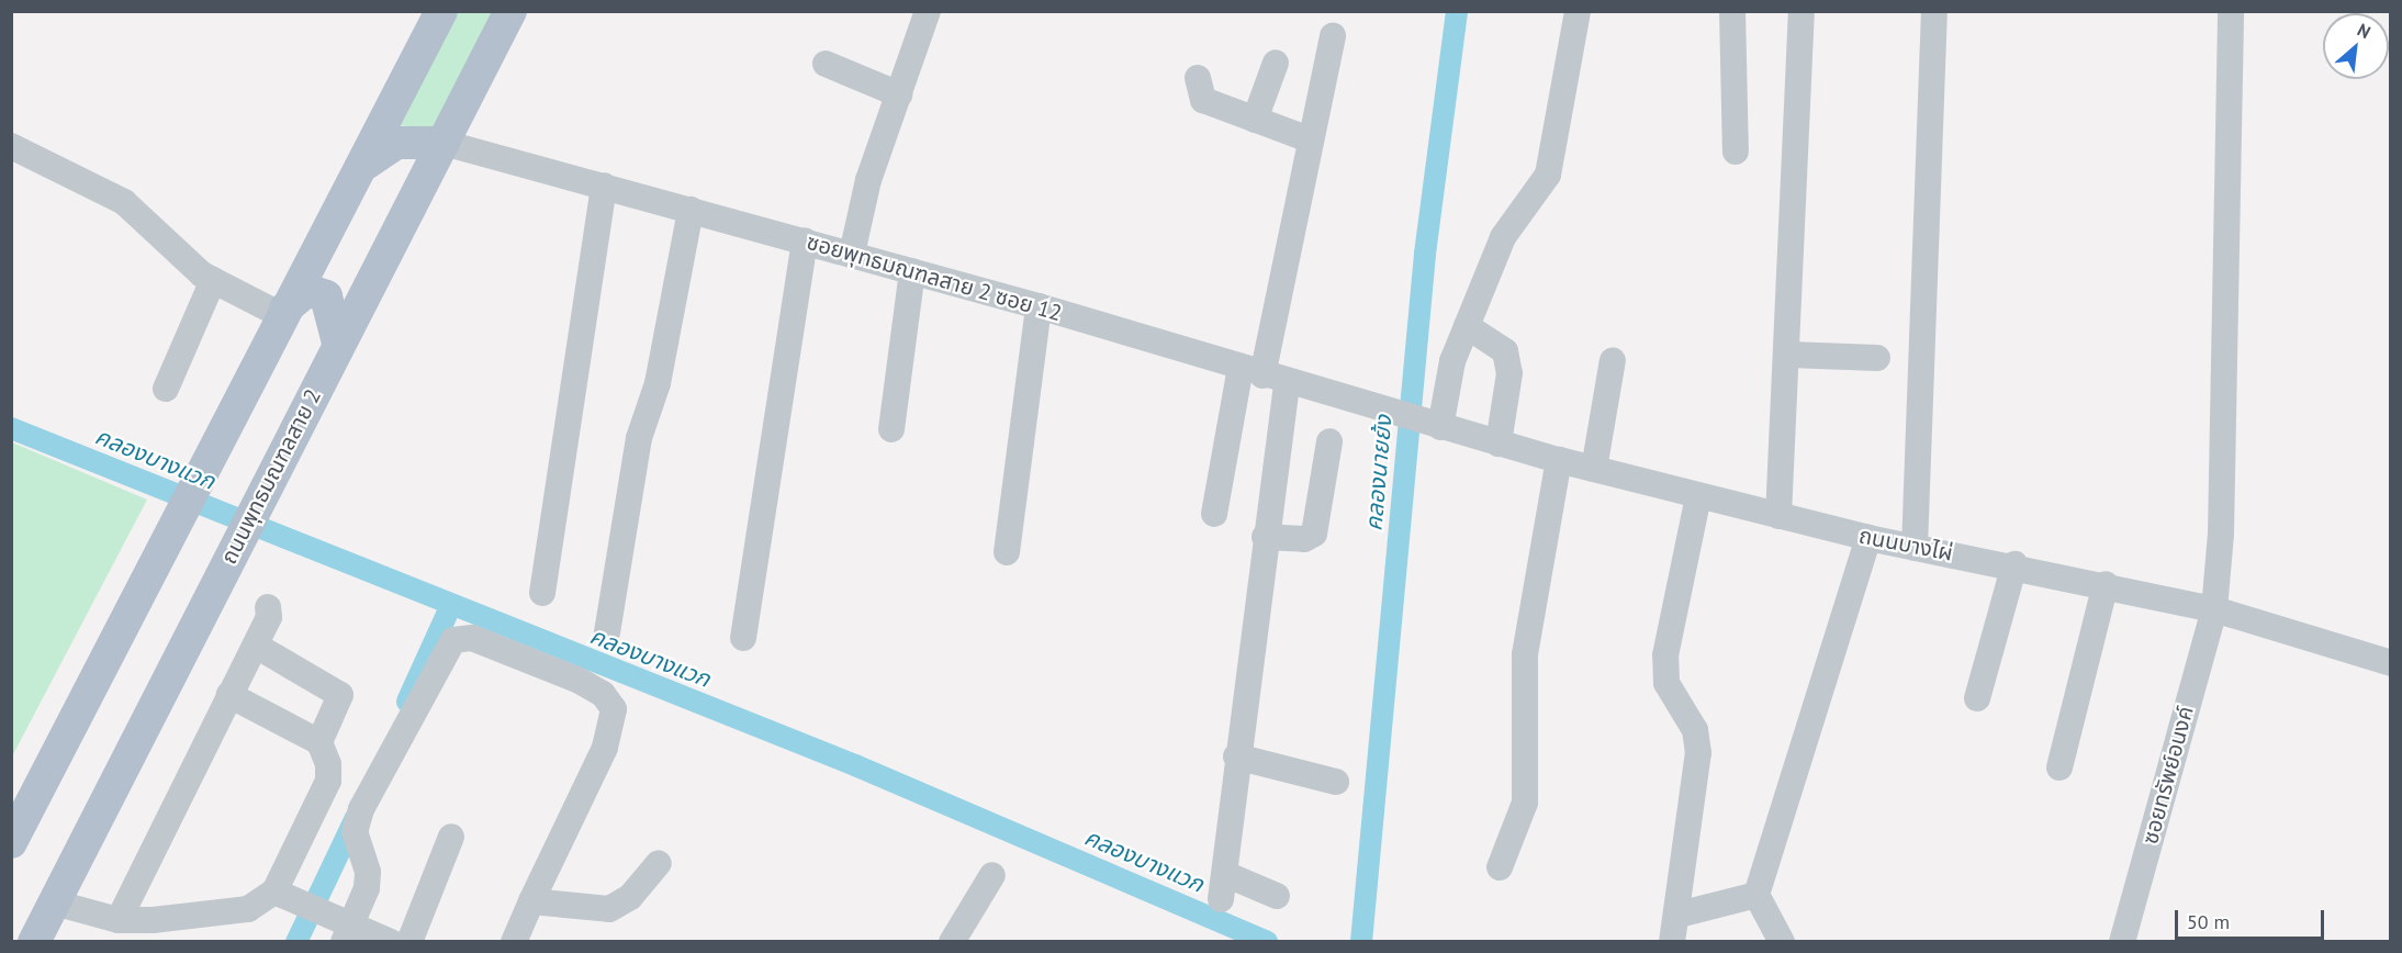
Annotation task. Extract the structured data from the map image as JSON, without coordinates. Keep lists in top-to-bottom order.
{
  "streets": {
    "main road": ["ถนนพุทธมณฑลสาย 2"],
    "street": ["ซอยพุทธมณฑลสาย 2 ซอย 12", "ถนนบางไผ่", "ซอยทรัพย์อนงค์"]
  },
  "crossings": [
    ["ซอยพุทธมณฑลสาย 2 ซอย 12", "ถนนพุทธมณฑลสาย 2"],
    ["ซอยพุทธมณฑลสาย 2 ซอย 12", "ถนนบางไผ่"],
    ["ถนนบางไผ่", "ซอยทรัพย์อนงค์"]
  ],
  "water": ["คลองบางแวก", "คลองนายย้ง"],
  "scale_bar": "50 m",
  "north": "top right"
}
